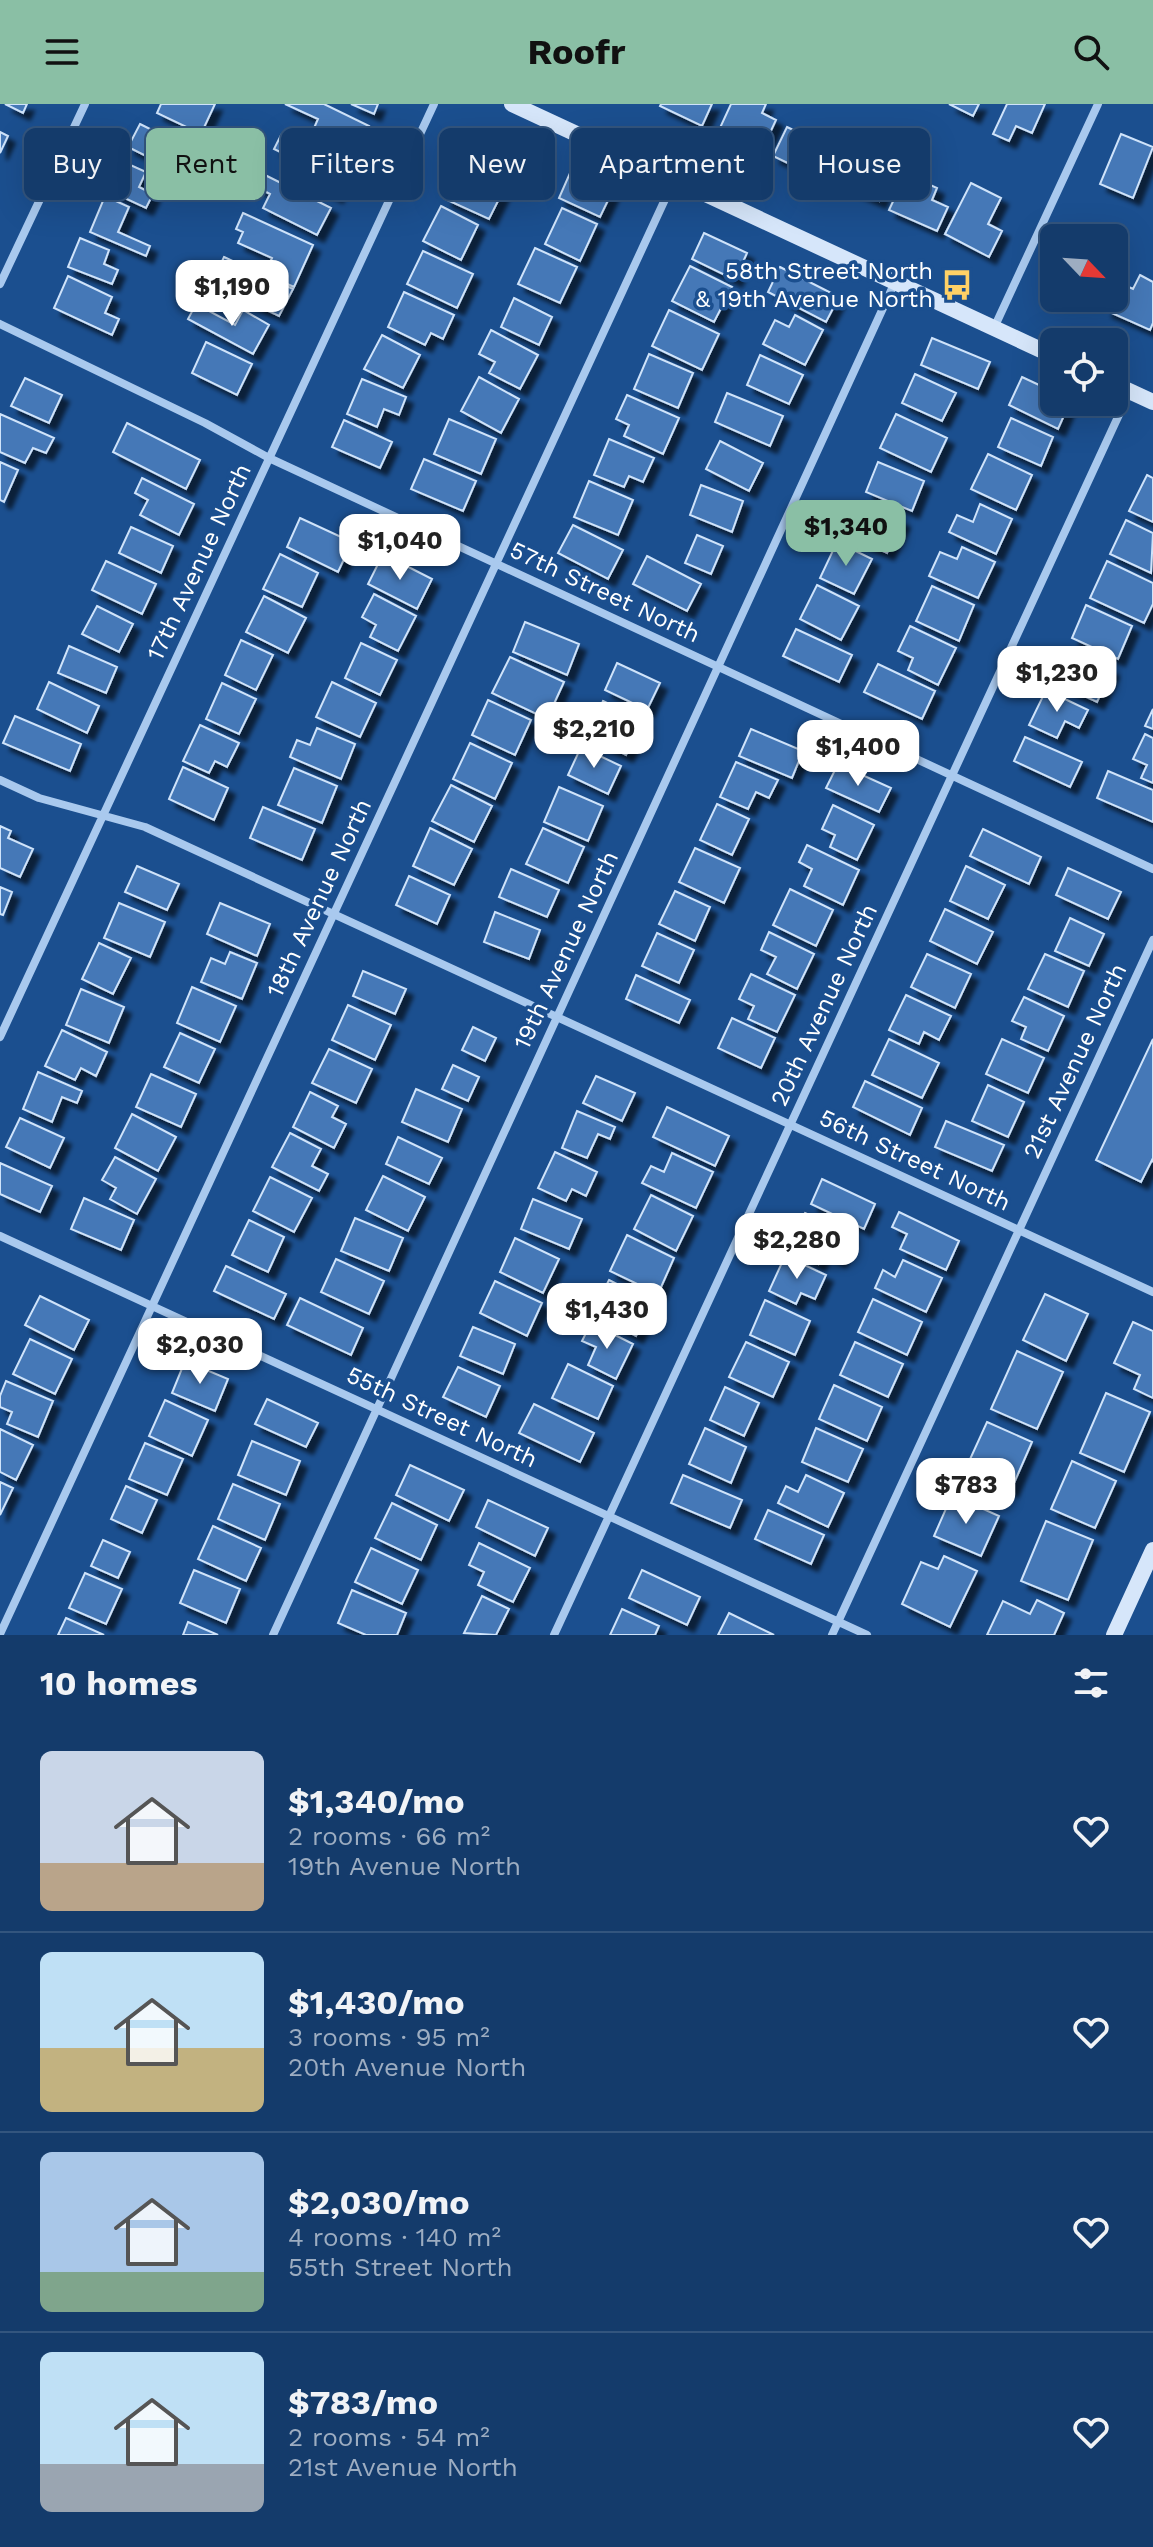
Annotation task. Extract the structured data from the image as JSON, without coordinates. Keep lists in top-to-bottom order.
{
  "streets": {
    "street": [
      "17th Avenue North",
      "57th Street North",
      "18th Avenue North",
      "19th Avenue North",
      "20th Avenue North",
      "21st Avenue North",
      "56th Street North",
      "55th Street North"
    ]
  },
  "crossings": [
    ["17th Avenue North", "57th Street North"],
    ["17th Avenue North", "56th Street North"],
    ["57th Street North", "18th Avenue North"],
    ["57th Street North", "19th Avenue North"],
    ["57th Street North", "20th Avenue North"],
    ["18th Avenue North", "56th Street North"],
    ["18th Avenue North", "55th Street North"],
    ["19th Avenue North", "56th Street North"],
    ["19th Avenue North", "55th Street North"],
    ["20th Avenue North", "56th Street North"],
    ["20th Avenue North", "55th Street North"],
    ["21st Avenue North", "56th Street North"],
    ["21st Avenue North", "55th Street North"]
  ],
  "places": {
    "bus stop": ["58th Street North & 19th Avenue North"]
  },
  "north": "bottom right",
  "page": {
    "header": "Roofr",
    "chip": [
      "Buy",
      "Rent",
      "Filters",
      "New",
      "Apartment",
      "House"
    ],
    "price": [
      "$1,190",
      "$1,340",
      "$1,040",
      "$1,230",
      "$2,210",
      "$1,400",
      "$2,280",
      "$1,430",
      "$2,030",
      "$783"
    ],
    "heading": "10 homes",
    "list": [
      {
        "name": "$1,340/mo",
        "note": "2 rooms · 66 m² · 19th Avenue North"
      },
      {
        "name": "$1,430/mo",
        "note": "3 rooms · 95 m² · 20th Avenue North"
      },
      {
        "name": "$2,030/mo",
        "note": "4 rooms · 140 m² · 55th Street North"
      },
      {
        "name": "$783/mo",
        "note": "2 rooms · 54 m² · 21st Avenue North"
      }
    ]
  }
}
